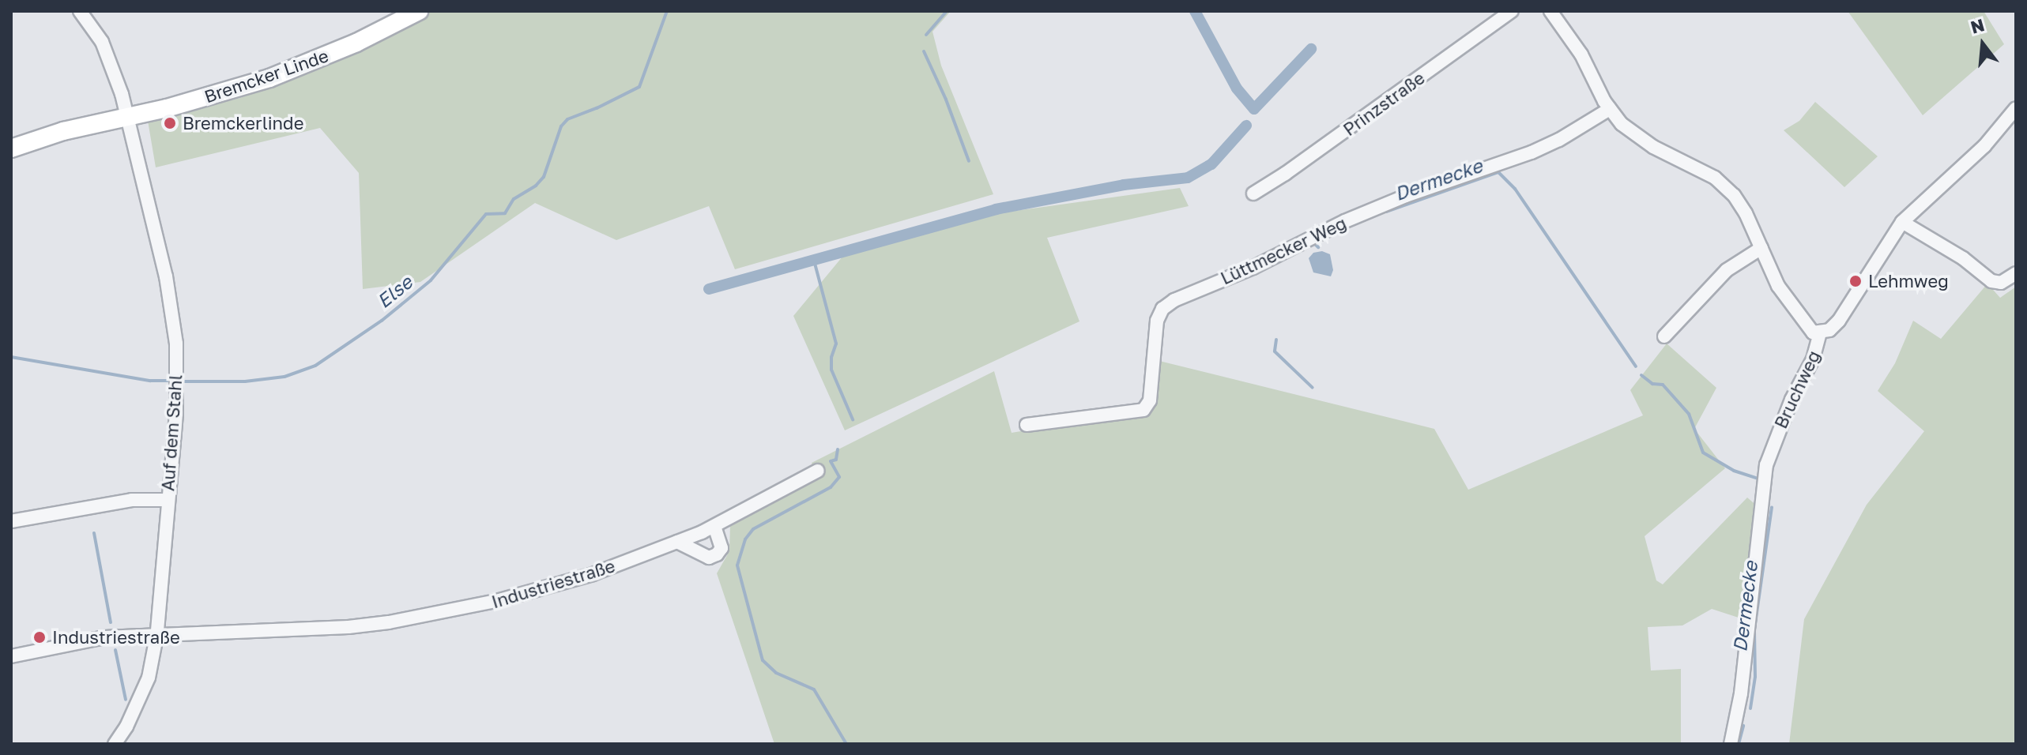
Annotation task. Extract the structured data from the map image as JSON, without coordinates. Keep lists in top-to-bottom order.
{
  "streets": {
    "main road": ["Bremcker Linde"],
    "street": [
      "Prinzstraße",
      "Lüttmecker Weg",
      "Bruchweg",
      "Auf dem Stahl",
      "Industriestraße"
    ]
  },
  "crossings": [
    ["Bremcker Linde", "Auf dem Stahl"],
    ["Auf dem Stahl", "Industriestraße"]
  ],
  "water": ["Dermecke", "Else"],
  "places": ["Bremckerlinde", "Lehmweg", "Industriestraße"],
  "north": "top"
}
